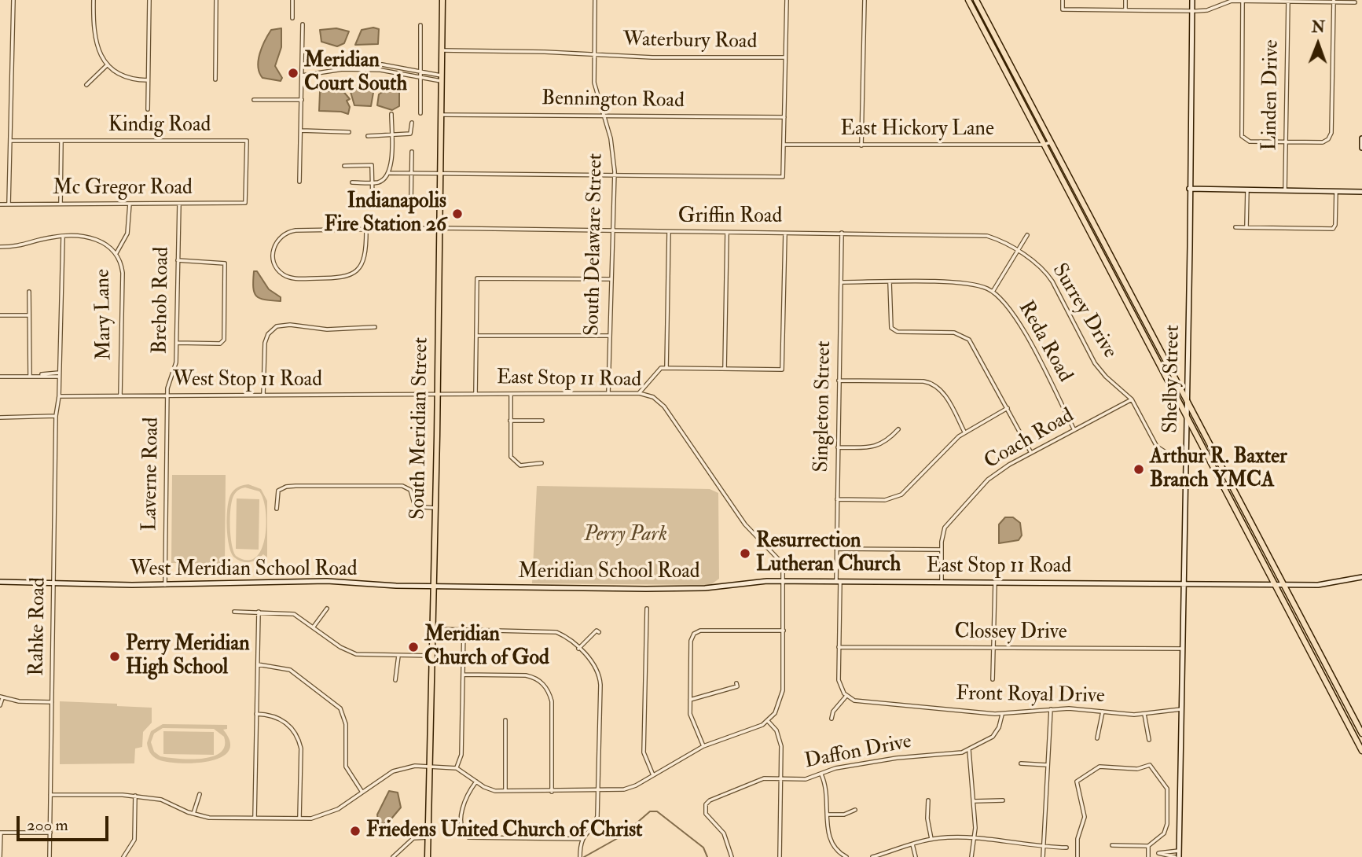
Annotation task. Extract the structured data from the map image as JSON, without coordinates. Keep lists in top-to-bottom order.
{
  "streets": {
    "main road": [
      "Shelby Street",
      "East Stop 11 Road",
      "South Meridian Street",
      "West Meridian School Road",
      "Meridian School Road"
    ],
    "street": [
      "Waterbury Road",
      "Linden Drive",
      "Bennington Road",
      "Kindig Road",
      "East Hickory Lane",
      "Mc Gregor Road",
      "Griffin Road",
      "South Delaware Street",
      "Brehob Road",
      "Surrey Drive",
      "Mary Lane",
      "Reda Road",
      "West Stop 11 Road",
      "Singleton Street",
      "Coach Road",
      "Laverne Road",
      "Rahke Road",
      "Clossey Drive",
      "Front Royal Drive",
      "Daffon Drive"
    ]
  },
  "crossings": [
    ["Waterbury Road", "South Delaware Street"],
    ["Waterbury Road", "South Meridian Street"],
    ["Bennington Road", "South Delaware Street"],
    ["Bennington Road", "South Meridian Street"],
    ["Kindig Road", "Mc Gregor Road"],
    ["Mc Gregor Road", "Brehob Road"],
    ["Mc Gregor Road", "Mary Lane"],
    ["Griffin Road", "South Delaware Street"],
    ["Griffin Road", "Surrey Drive"],
    ["Griffin Road", "Singleton Street"],
    ["Griffin Road", "South Meridian Street"],
    ["South Delaware Street", "East Stop 11 Road"],
    ["Brehob Road", "West Stop 11 Road"],
    ["Brehob Road", "Laverne Road"],
    ["Surrey Drive", "Shelby Street"],
    ["Surrey Drive", "Coach Road"],
    ["Mary Lane", "West Stop 11 Road"],
    ["Reda Road", "Singleton Street"],
    ["Reda Road", "Coach Road"],
    ["Shelby Street", "East Stop 11 Road"],
    ["Shelby Street", "Clossey Drive"],
    ["Shelby Street", "Front Royal Drive"],
    ["East Stop 11 Road", "West Stop 11 Road"],
    ["East Stop 11 Road", "Singleton Street"],
    ["East Stop 11 Road", "South Meridian Street"],
    ["East Stop 11 Road", "Coach Road"],
    ["East Stop 11 Road", "Meridian School Road"],
    ["West Stop 11 Road", "South Meridian Street"],
    ["West Stop 11 Road", "Laverne Road"],
    ["West Stop 11 Road", "Rahke Road"],
    ["Singleton Street", "Clossey Drive"],
    ["Singleton Street", "Front Royal Drive"],
    ["South Meridian Street", "West Meridian School Road"],
    ["South Meridian Street", "Meridian School Road"],
    ["Laverne Road", "West Meridian School Road"],
    ["West Meridian School Road", "Meridian School Road"],
    ["West Meridian School Road", "Rahke Road"],
    ["Front Royal Drive", "Daffon Drive"]
  ],
  "parks": ["Perry Park"],
  "places": [
    "Meridian Court South",
    "Indianapolis Fire Station 26",
    "Arthur R. Baxter Branch YMCA",
    "Resurrection Lutheran Church",
    "Meridian Church of God",
    "Perry Meridian High School",
    "Friedens United Church of Christ"
  ],
  "scale_bar": "200 m",
  "north": "top"
}
